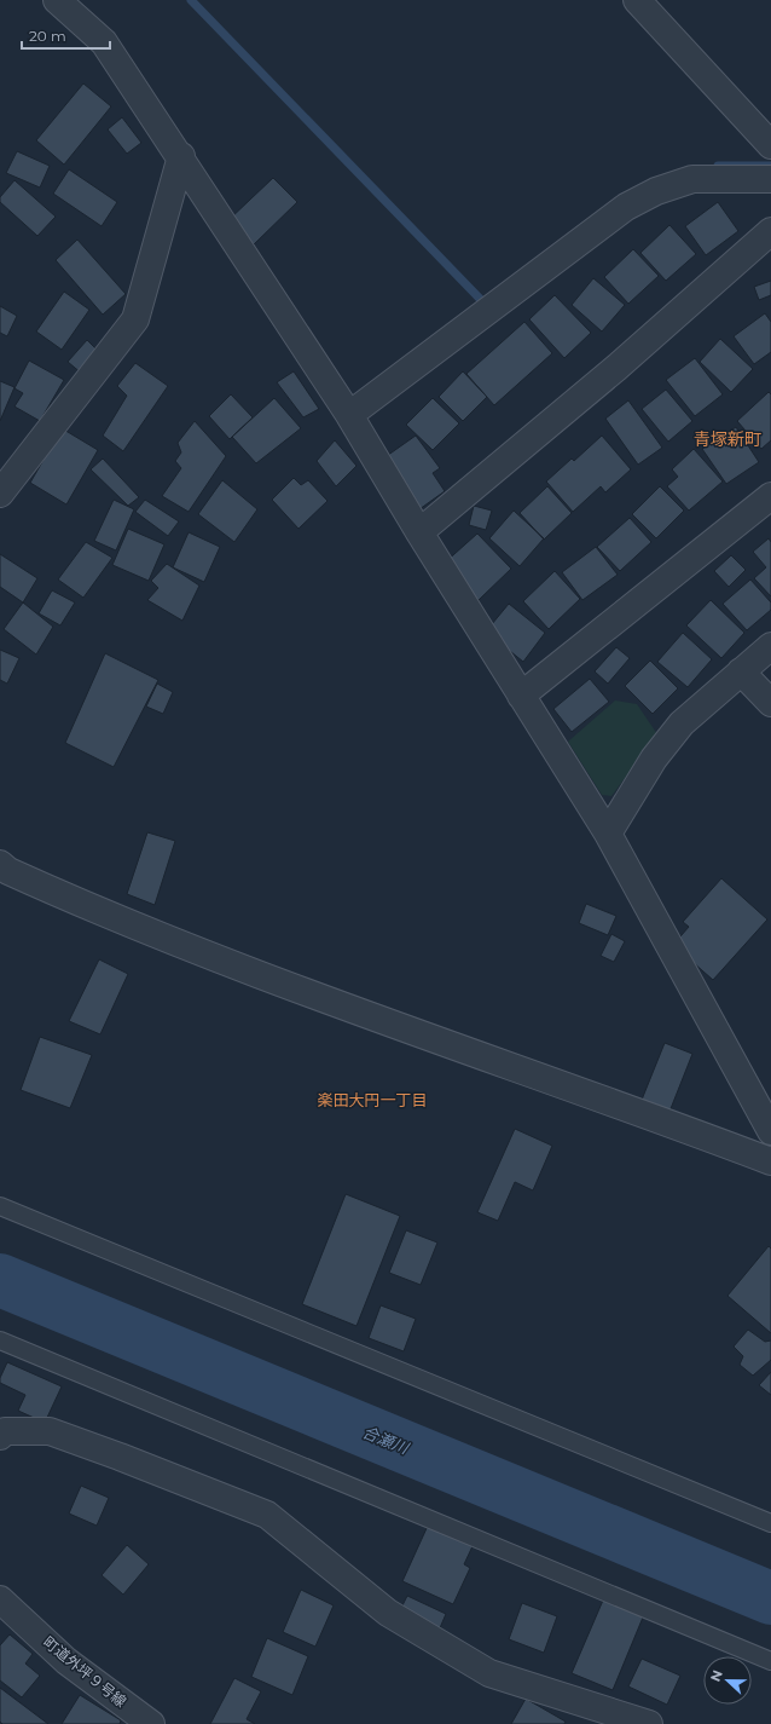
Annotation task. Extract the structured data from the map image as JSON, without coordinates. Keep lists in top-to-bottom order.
{
  "streets": {
    "street": ["町道外坪９号線"]
  },
  "districts": ["青塚新町", "楽田大円一丁目"],
  "water": ["合瀬川"],
  "scale_bar": "20 m",
  "north": "left"
}
